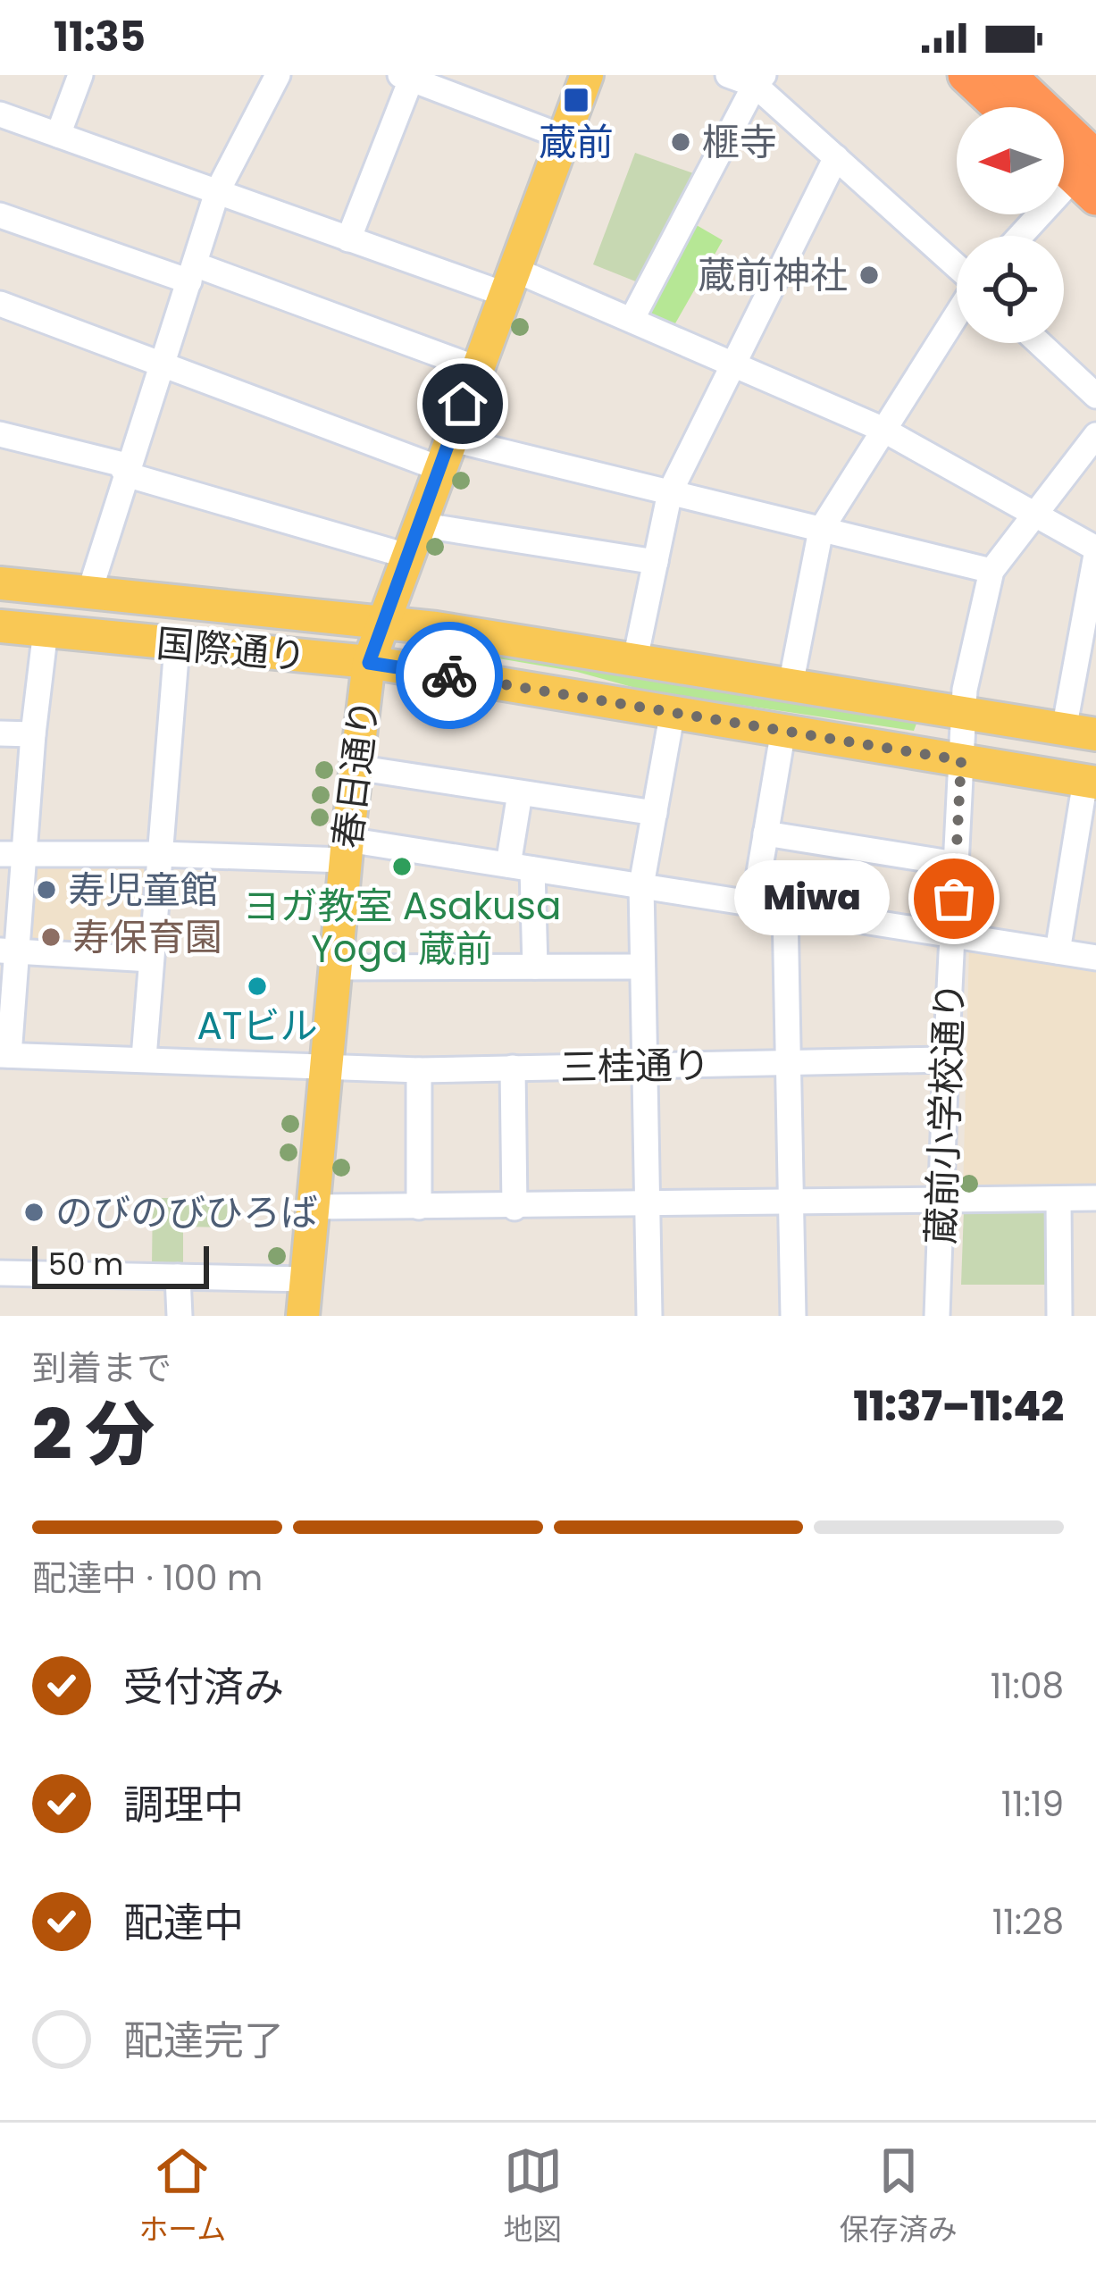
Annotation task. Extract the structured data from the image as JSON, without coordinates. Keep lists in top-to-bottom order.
{
  "streets": {
    "main road": ["国際通り", "春日通り"],
    "street": ["三桂通り", "蔵前小学校通り"]
  },
  "crossings": [
    ["国際通り", "春日通り"],
    ["国際通り", "蔵前小学校通り"],
    ["春日通り", "三桂通り"],
    ["三桂通り", "蔵前小学校通り"]
  ],
  "places": {
    "transit": ["蔵前"],
    "other": [
      "榧寺",
      "蔵前神社",
      "ヨガ教室 Asakusa Yoga 蔵前",
      "寿児童館",
      "Miwa",
      "寿保育園",
      "ATビル",
      "のびのびひろば"
    ]
  },
  "scale_bar": "50 m",
  "north": "left",
  "page": {
    "status": "11:35",
    "bubble": "Miwa",
    "scale": "50 m",
    "heading": ["2 分", "到着まで", "11:37–11:42"],
    "bar": "配達中 · 100 m",
    "list": [
      ["受付済み", "11:08"],
      ["調理中", "11:19"],
      ["配達中", "11:28"],
      "配達完了"
    ],
    "tabs": ["ホーム", "地図", "保存済み"]
  }
}
